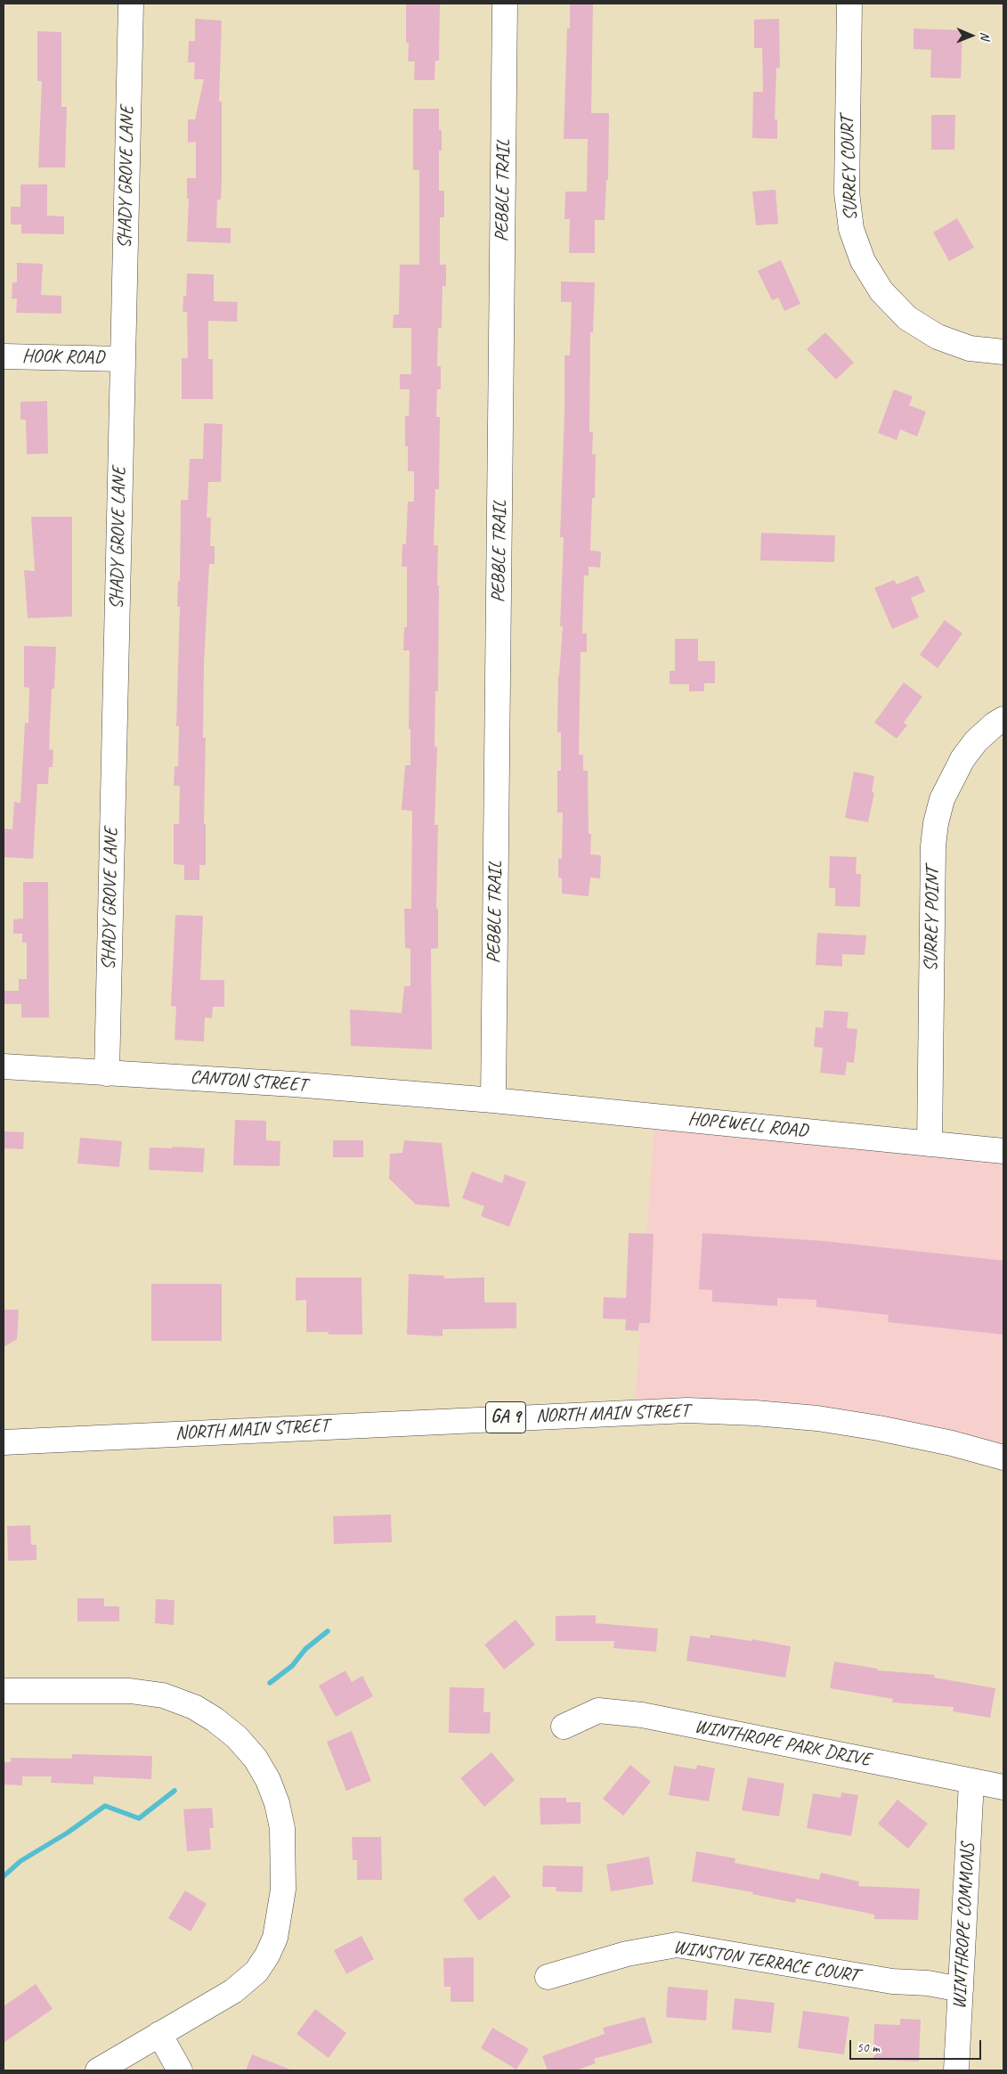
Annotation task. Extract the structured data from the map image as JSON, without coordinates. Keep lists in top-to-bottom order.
{
  "streets": {
    "street": [
      "SURREY COURT",
      "SHADY GROVE LANE",
      "PEBBLE TRAIL",
      "HOOK ROAD",
      "SURREY POINT",
      "CANTON STREET",
      "HOPEWELL ROAD",
      "NORTH MAIN STREET",
      "GA 9",
      "WINTHROPE PARK DRIVE",
      "WINTHROPE COMMONS",
      "WINSTON TERRACE COURT"
    ]
  },
  "crossings": [
    ["SHADY GROVE LANE", "HOOK ROAD"],
    ["SHADY GROVE LANE", "CANTON STREET"],
    ["PEBBLE TRAIL", "CANTON STREET"],
    ["PEBBLE TRAIL", "HOPEWELL ROAD"],
    ["SURREY POINT", "HOPEWELL ROAD"],
    ["CANTON STREET", "HOPEWELL ROAD"],
    ["WINTHROPE PARK DRIVE", "WINTHROPE COMMONS"],
    ["WINTHROPE COMMONS", "WINSTON TERRACE COURT"]
  ],
  "scale_bar": "50 m",
  "north": "right"
}
